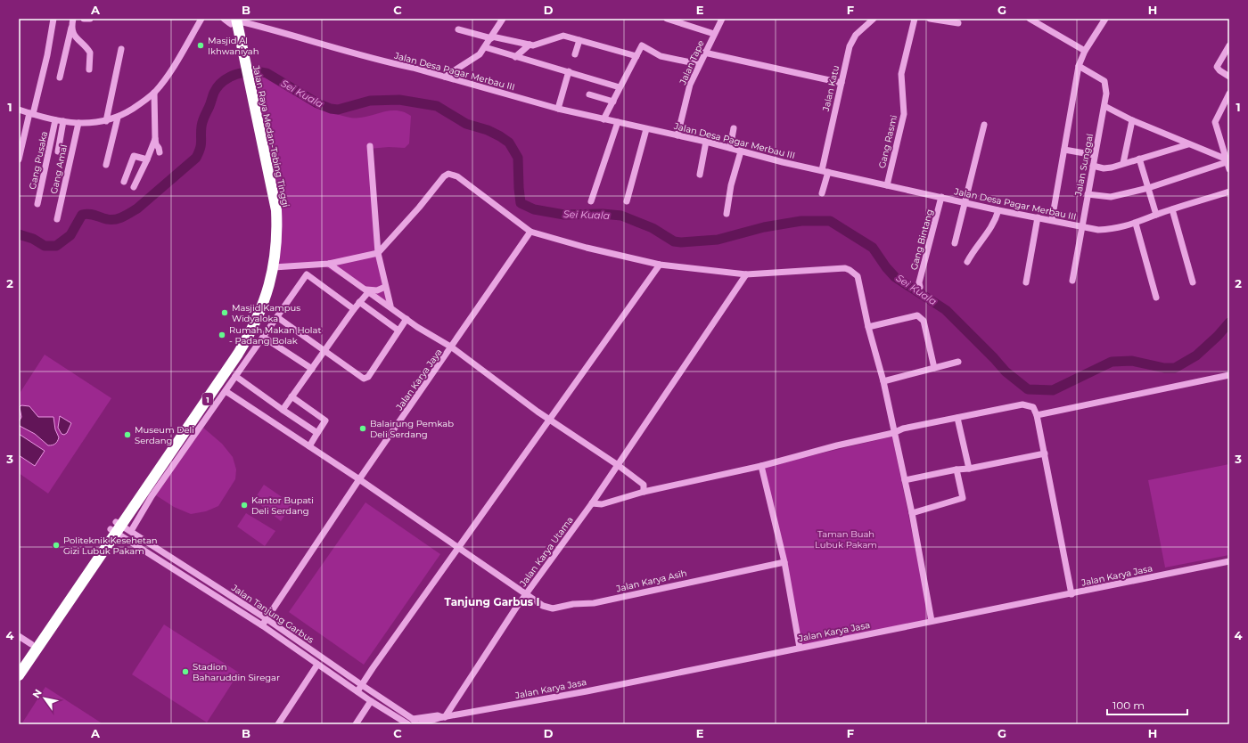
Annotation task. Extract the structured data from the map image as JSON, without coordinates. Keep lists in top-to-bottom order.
{
  "streets": {
    "highway": ["Jalan Raya Medan-Tebing Tinggi", "1"],
    "street": [
      "Jalan Tape",
      "Jalan Desa Pagar Merbau III",
      "Jalan Katu",
      "Gang Rasmi",
      "Gang Pusaka",
      "Jalan Sunggal",
      "Gang Amal",
      "Gang Bintang",
      "Jalan Karya Jaya",
      "Jalan Karya Utama",
      "Jalan Karya Jasa",
      "Jalan Karya Asih",
      "Jalan Tanjung Garbus"
    ]
  },
  "crossings": [
    ["Jalan Tape", "Jalan Desa Pagar Merbau III"],
    ["Jalan Desa Pagar Merbau III", "Jalan Katu"],
    ["Jalan Desa Pagar Merbau III", "Jalan Raya Medan-Tebing Tinggi"],
    ["Jalan Desa Pagar Merbau III", "Gang Rasmi"],
    ["Jalan Desa Pagar Merbau III", "Jalan Sunggal"],
    ["Jalan Desa Pagar Merbau III", "Gang Bintang"],
    ["Jalan Raya Medan-Tebing Tinggi", "Jalan Tanjung Garbus"],
    ["Jalan Karya Jaya", "Jalan Karya Asih"],
    ["Jalan Karya Jaya", "Jalan Tanjung Garbus"],
    ["Jalan Karya Utama", "Jalan Karya Jasa"],
    ["Jalan Karya Utama", "Jalan Karya Asih"],
    ["Jalan Karya Jasa", "Jalan Tanjung Garbus"]
  ],
  "districts": ["Tanjung Garbus I"],
  "water": ["Sei Kuala"],
  "parks": ["Taman Buah Lubuk Pakam"],
  "places": [
    "Masjid Al Ikhwaniyah",
    "Masjid Kampus Widyaloka",
    "Rumah Makan Holat - Padang Bolak",
    "Balairung Pemkab Deli Serdang",
    "Museum Deli Serdang",
    "Kantor Bupati Deli Serdang",
    "Politeknik Kesehetan Gizi Lubuk Pakam",
    "Stadion Baharuddin Siregar"
  ],
  "scale_bar": "100 m",
  "north": "top left",
  "grid": {
    "columns": [
      "A",
      "B",
      "C",
      "D",
      "E",
      "F",
      "G",
      "H"
    ],
    "rows": [
      "1",
      "2",
      "3",
      "4"
    ]
  }
}
